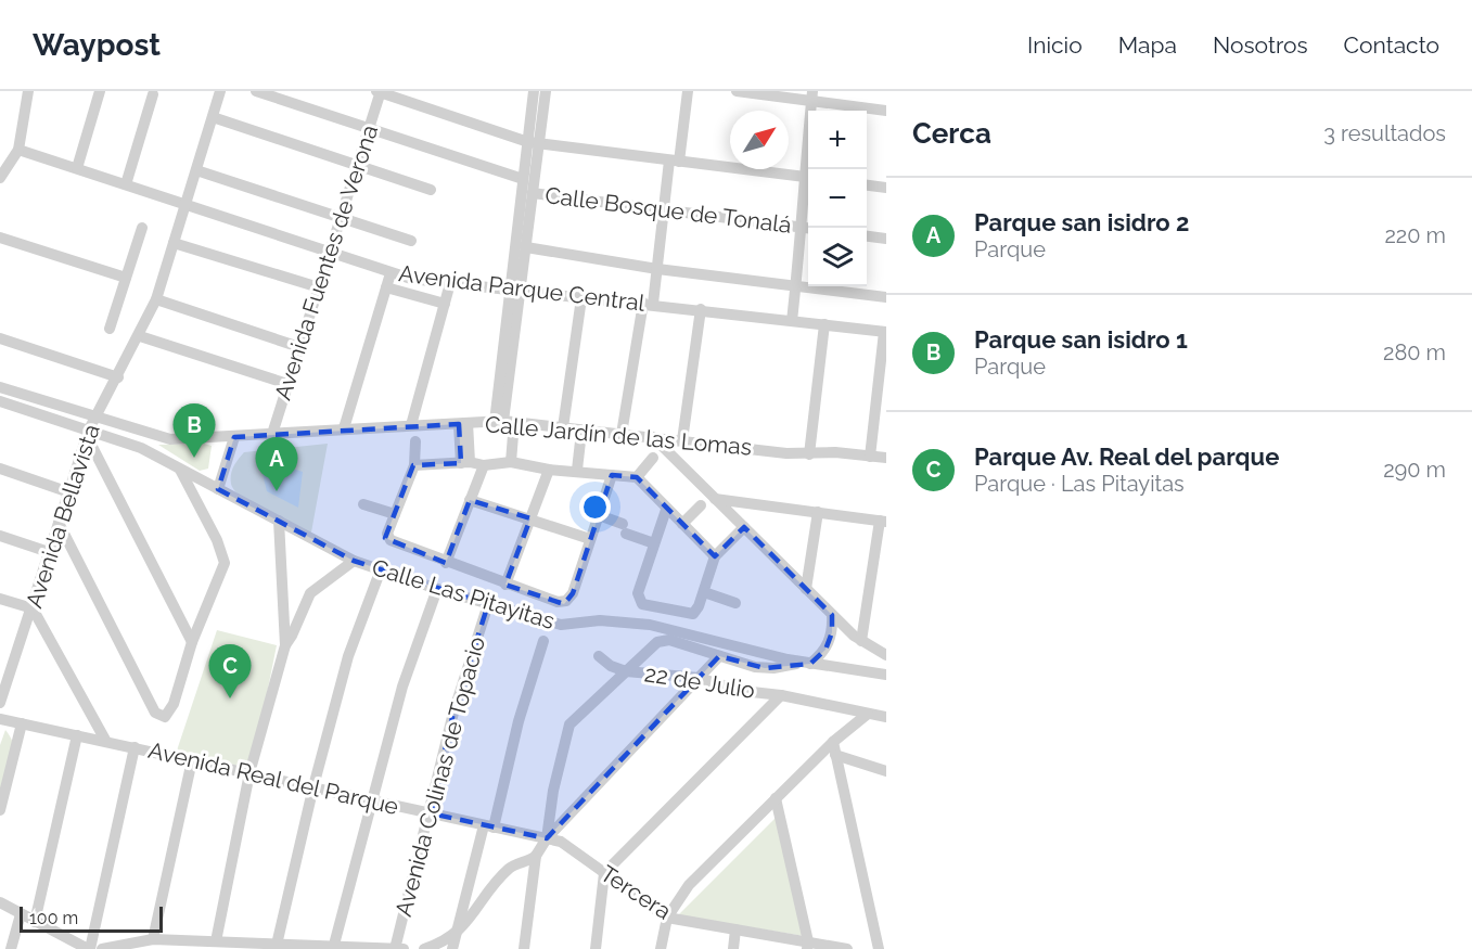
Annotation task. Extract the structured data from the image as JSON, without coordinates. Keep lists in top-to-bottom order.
{
  "streets": {
    "street": [
      "Calle Bosque de Tonalá",
      "Avenida Fuentes de Verona",
      "Avenida Parque Central",
      "Calle Jardín de las Lomas",
      "Avenida Bellavista",
      "Calle Las Pitayitas",
      "22 de Julio",
      "Avenida Colinas de Topacio",
      "Avenida Real del Parque",
      "Tercera"
    ]
  },
  "crossings": [
    ["Avenida Fuentes de Verona", "Avenida Parque Central"],
    ["Avenida Fuentes de Verona", "Calle Jardín de las Lomas"],
    ["Avenida Parque Central", "Avenida Bellavista"],
    ["Calle Jardín de las Lomas", "Avenida Bellavista"],
    ["Avenida Bellavista", "Calle Las Pitayitas"],
    ["Calle Las Pitayitas", "Avenida Colinas de Topacio"],
    ["22 de Julio", "Avenida Real del Parque"],
    ["22 de Julio", "Tercera"],
    ["Avenida Colinas de Topacio", "Avenida Real del Parque"],
    ["Avenida Real del Parque", "Tercera"]
  ],
  "scale_bar": "100 m",
  "north": "top right",
  "page": {
    "header": "Waypost",
    "nav": [
      "Inicio",
      "Mapa",
      "Nosotros",
      "Contacto"
    ],
    "heading": ["Cerca", "3 resultados"],
    "map_buttons": ["+", "−"],
    "list": [
      {
        "mark": "A",
        "name": "Parque san isidro 2",
        "note": "Parque",
        "value": "220 m"
      },
      {
        "mark": "B",
        "name": "Parque san isidro 1",
        "note": "Parque",
        "value": "280 m"
      },
      {
        "mark": "C",
        "name": "Parque Av. Real del parque",
        "note": "Parque · Las Pitayitas",
        "value": "290 m"
      }
    ],
    "pins": ["B", "A", "C"],
    "scale": "100 m"
  }
}
